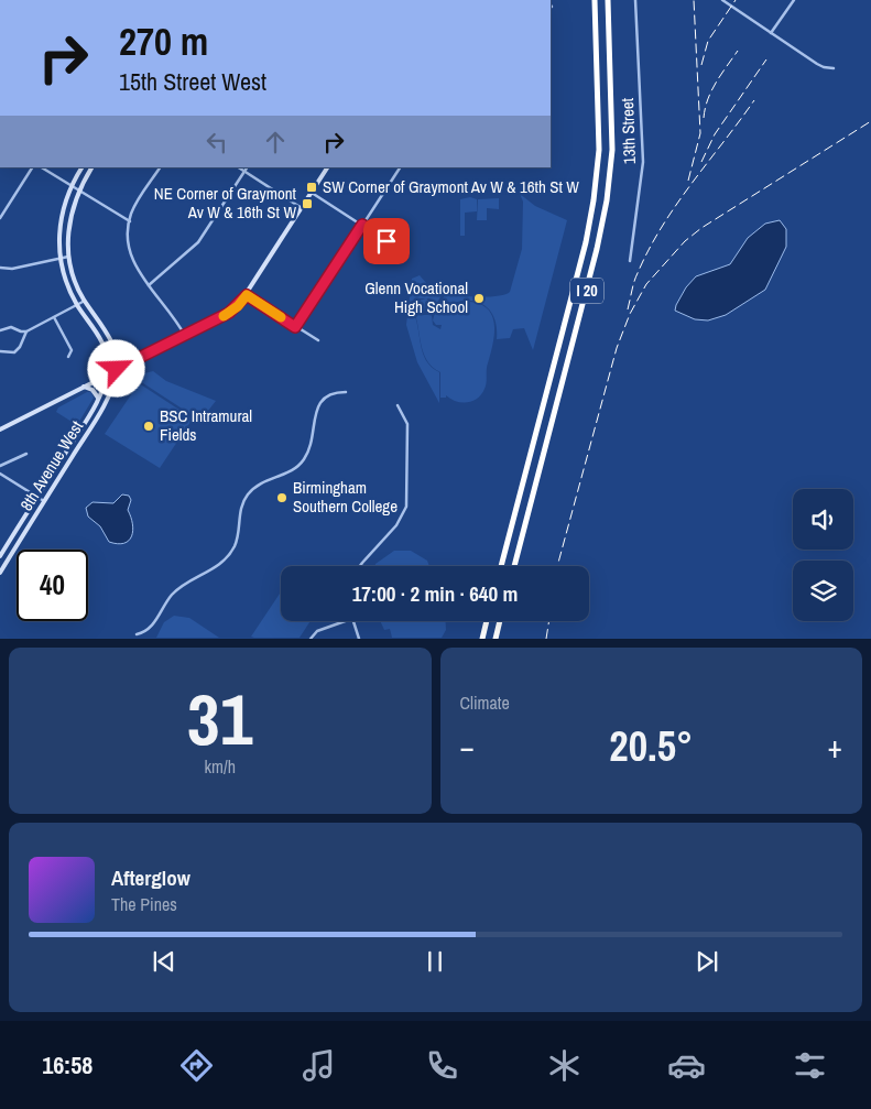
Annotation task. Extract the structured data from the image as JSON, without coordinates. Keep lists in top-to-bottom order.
{
  "streets": {
    "highway": ["I 20"],
    "main road": ["8th Avenue West"],
    "street": ["13th Street"]
  },
  "places": {
    "transit": ["SW Corner of Graymont Av W & 16th St W", "NE Corner of Graymont Av W & 16th St W"],
    "other": ["Glenn Vocational High School", "BSC Intramural Fields", "Birmingham Southern College"]
  },
  "page": {
    "turn": ["270 m", "15th Street West"],
    "limit": "40",
    "trip": "17:00 · 2 min · 640 m",
    "tile": [
      ["31", "km/h"],
      "Climate"
    ],
    "heat": ["−", "20.5°", "+"],
    "song": ["Afterglow", "The Pines"],
    "tabs": "16:58"
  }
}
